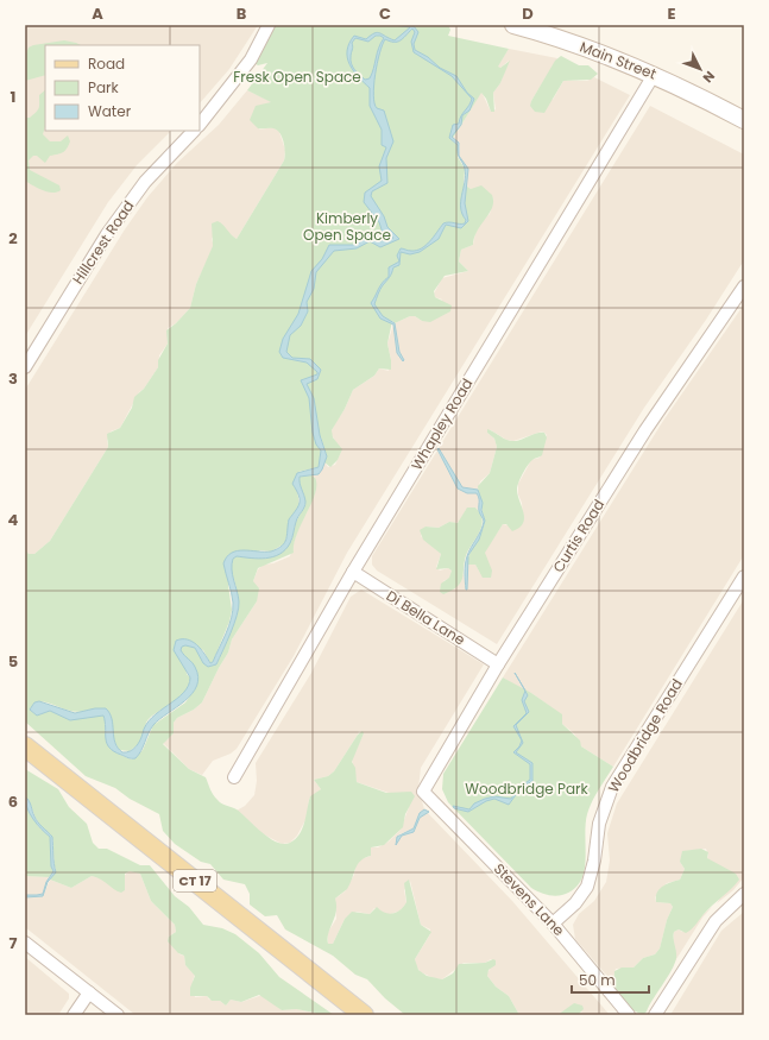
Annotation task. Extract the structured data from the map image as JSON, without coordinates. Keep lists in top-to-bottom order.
{
  "streets": {
    "main road": ["Main Street", "CT 17"],
    "street": [
      "Hillcrest Road",
      "Whapley Road",
      "Curtis Road",
      "Di Bella Lane",
      "Woodbridge Road",
      "Stevens Lane"
    ]
  },
  "crossings": [
    ["Main Street", "Whapley Road"],
    ["Whapley Road", "Di Bella Lane"],
    ["Curtis Road", "Di Bella Lane"],
    ["Curtis Road", "Stevens Lane"],
    ["Woodbridge Road", "Stevens Lane"]
  ],
  "parks": ["Fresk Open Space", "Kimberly Open Space", "Woodbridge Park"],
  "legend": ["Road", "Park", "Water"],
  "scale_bar": "50 m",
  "north": "bottom right",
  "grid": {
    "columns": [
      "A",
      "B",
      "C",
      "D",
      "E"
    ],
    "rows": [
      "1",
      "2",
      "3",
      "4",
      "5",
      "6",
      "7"
    ]
  }
}
